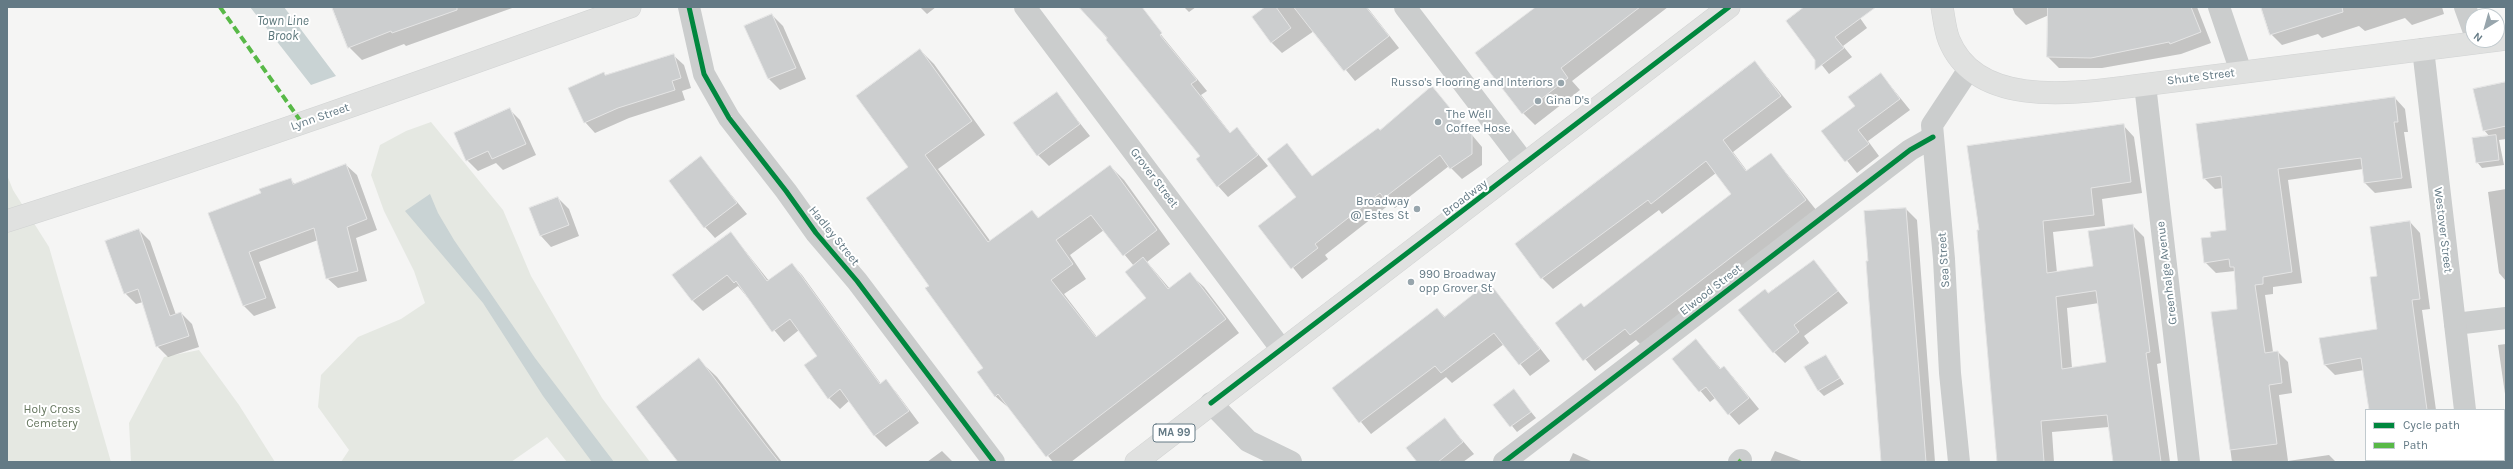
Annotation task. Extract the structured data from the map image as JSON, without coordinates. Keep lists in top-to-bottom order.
{
  "streets": {
    "main road": [
      "Shute Street",
      "Lynn Street",
      "Broadway",
      "MA 99"
    ],
    "street": [
      "Grover Street",
      "Westover Street",
      "Hadley Street",
      "Sea Street",
      "Greenhalge Avenue",
      "Elwood Street"
    ]
  },
  "crossings": [
    ["Shute Street", "Westover Street"],
    ["Shute Street", "Sea Street"],
    ["Shute Street", "Greenhalge Avenue"],
    ["Grover Street", "Broadway"],
    ["Sea Street", "Elwood Street"]
  ],
  "water": ["Town Line Brook"],
  "parks": ["Holy Cross Cemetery"],
  "places": [
    "Russo's Flooring and Interiors",
    "Gina D's",
    "The Well Coffee Hose",
    "Broadway @ Estes St",
    "990 Broadway opp Grover St"
  ],
  "legend": ["Cycle path", "Path"],
  "north": "bottom left"
}
